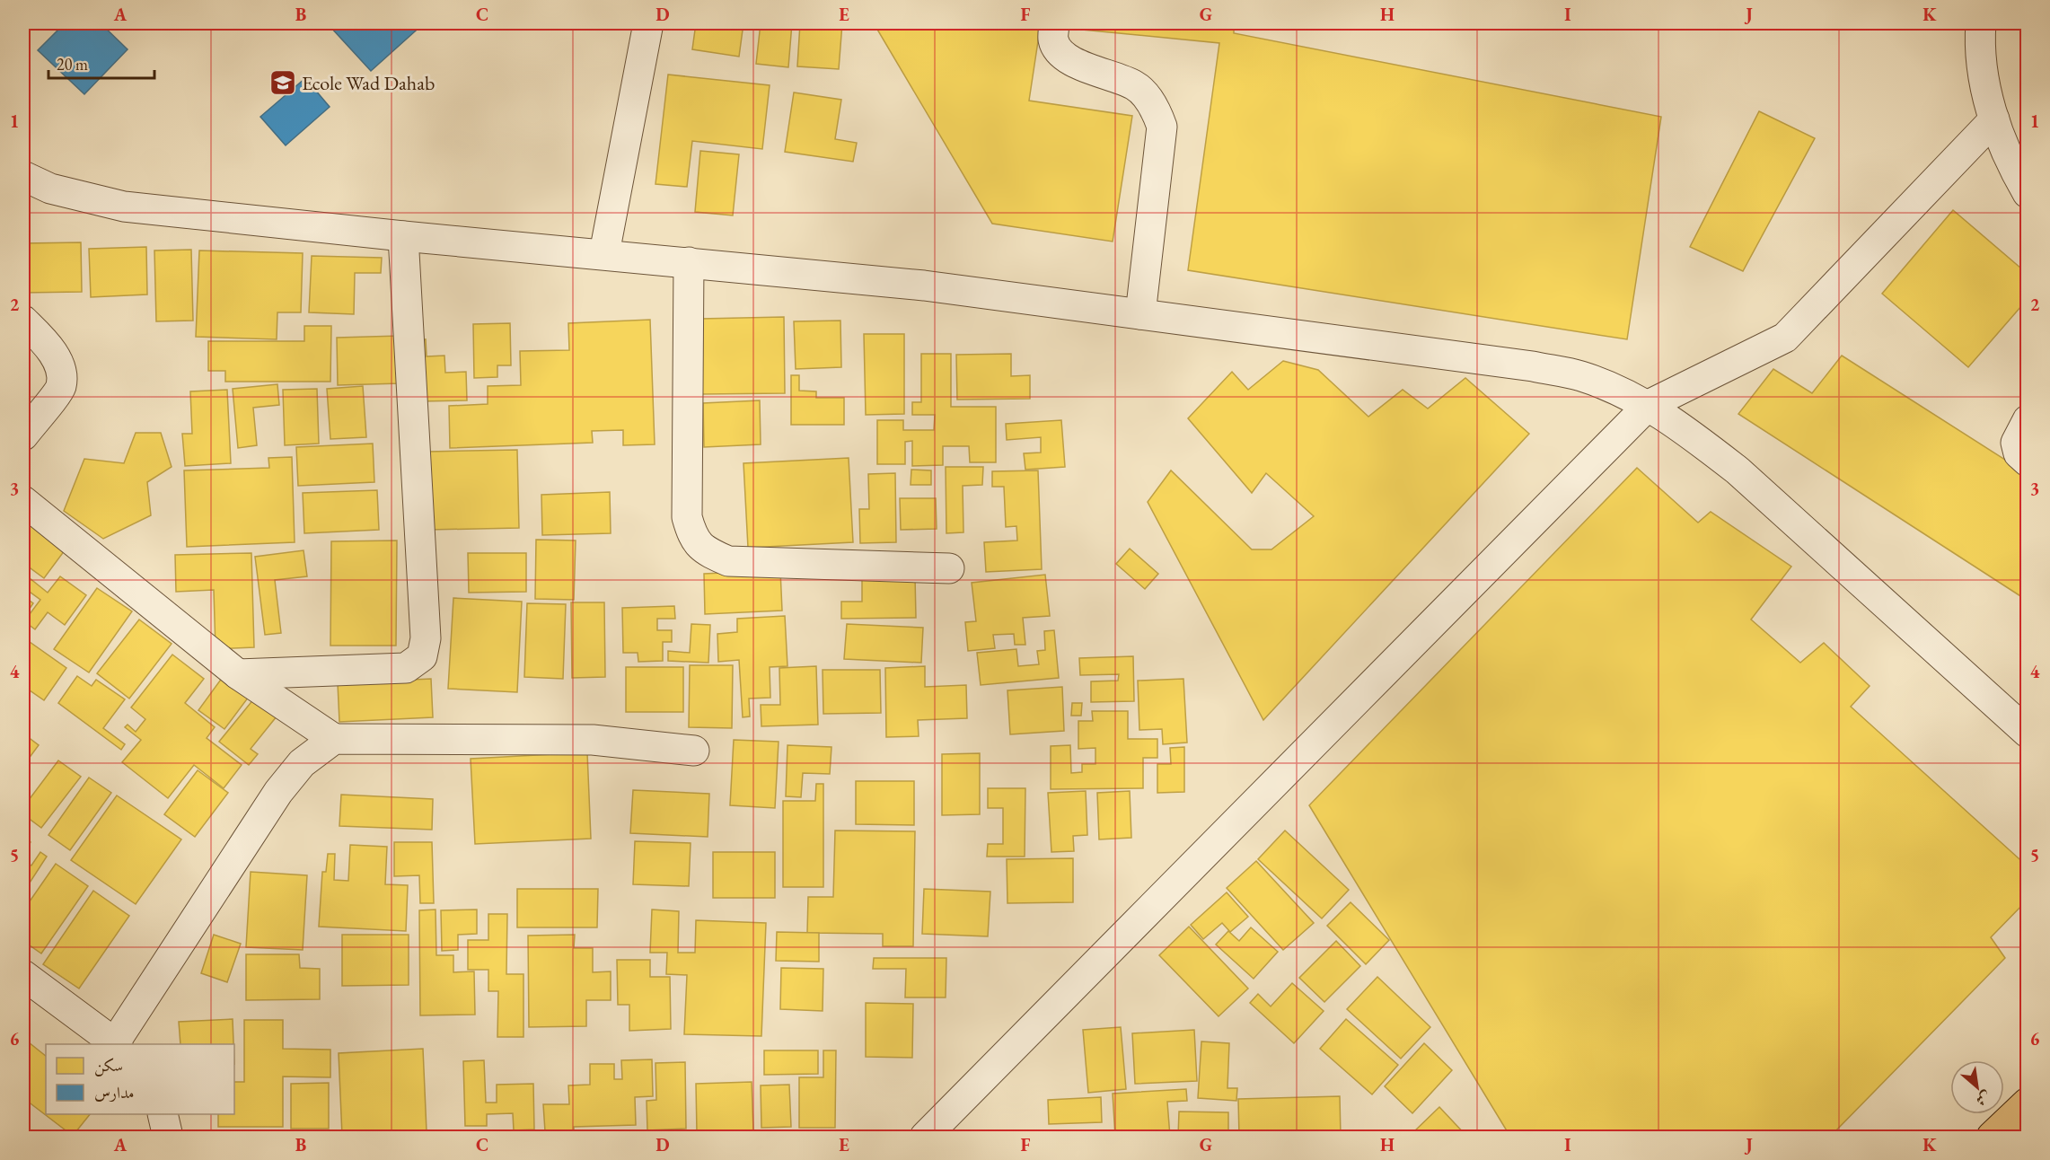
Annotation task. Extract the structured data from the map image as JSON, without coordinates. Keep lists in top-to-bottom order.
{
  "places": {
    "school or university": ["Ecole Wad Dahab"]
  },
  "legend": ["سكن", "مدارس"],
  "scale_bar": "20 m",
  "north": "bottom right",
  "grid": {
    "columns": [
      "A",
      "B",
      "C",
      "D",
      "E",
      "F",
      "G",
      "H",
      "I",
      "J",
      "K"
    ],
    "rows": [
      "1",
      "2",
      "3",
      "4",
      "5",
      "6"
    ]
  }
}
